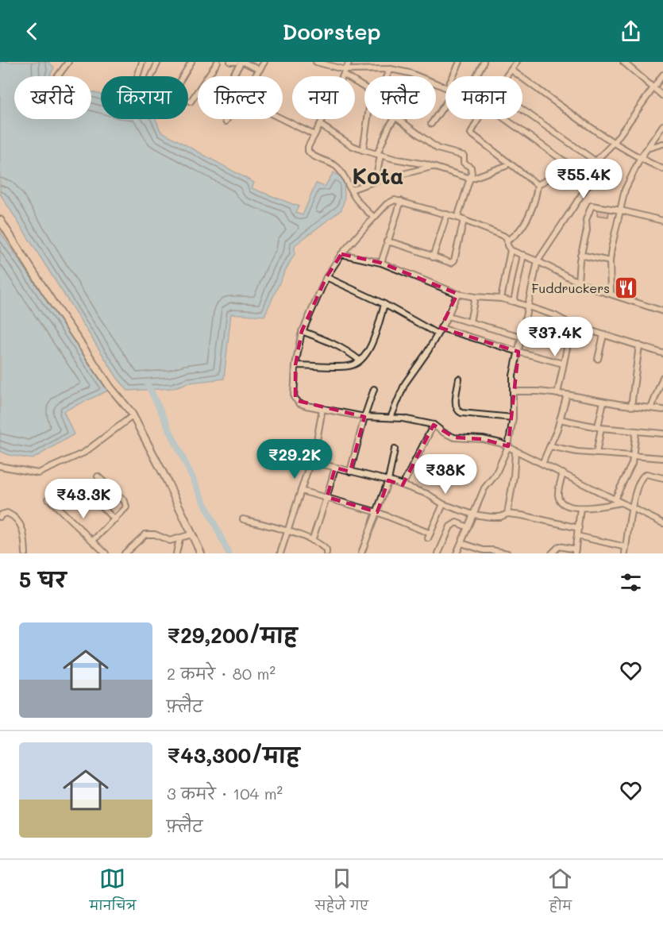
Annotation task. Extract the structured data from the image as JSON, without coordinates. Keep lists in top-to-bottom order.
{
  "districts": ["Kota"],
  "places": {
    "restaurant": ["Fuddruckers"]
  },
  "page": {
    "header": "Doorstep",
    "chip": [
      "खरीदें",
      "किराया",
      "फ़िल्टर",
      "नया",
      "फ़्लैट",
      "मकान"
    ],
    "price": [
      "₹55.4K",
      "₹37.4K",
      "₹29.2K",
      "₹38K",
      "₹43.3K"
    ],
    "heading": "5 घर",
    "list": [
      {
        "name": "₹29,200/माह",
        "note": "2 कमरे · 80 m² · फ़्लैट"
      },
      {
        "name": "₹43,300/माह",
        "note": "3 कमरे · 104 m² · फ़्लैट"
      }
    ],
    "tabs": ["मानचित्र", "सहेजे गए", "होम"]
  }
}
